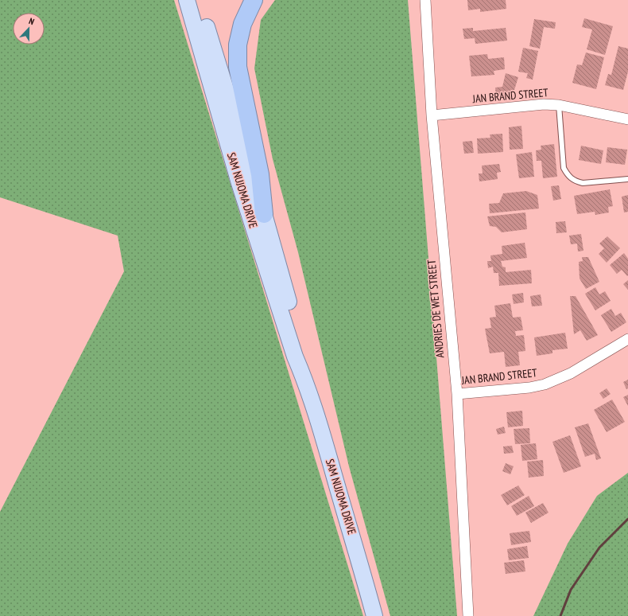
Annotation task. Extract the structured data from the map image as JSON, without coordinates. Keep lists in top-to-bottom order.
{
  "streets": {
    "main road": ["SAM NUJOMA DRIVE"],
    "street": ["JAN BRAND STREET", "ANDRIES DE WET STREET"]
  },
  "crossings": [
    ["JAN BRAND STREET", "ANDRIES DE WET STREET"]
  ],
  "north": "top"
}
